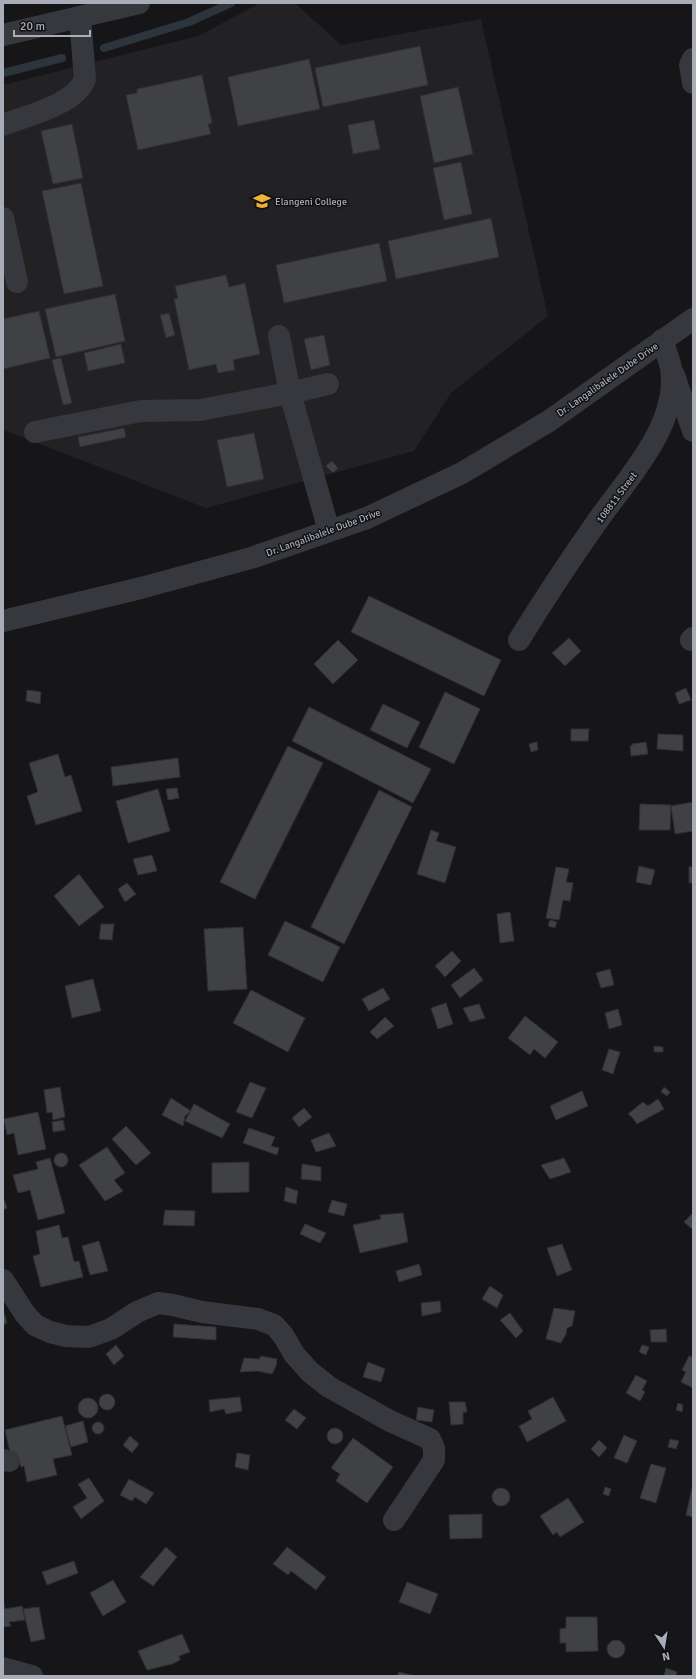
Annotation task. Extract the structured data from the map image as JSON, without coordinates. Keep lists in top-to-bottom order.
{
  "streets": {
    "street": ["Dr. Langalibalele Dube Drive", "108811 Street"]
  },
  "crossings": [
    ["Dr. Langalibalele Dube Drive", "108811 Street"]
  ],
  "places": {
    "school or university": ["Elangeni College"]
  },
  "scale_bar": "20 m",
  "north": "bottom"
}
